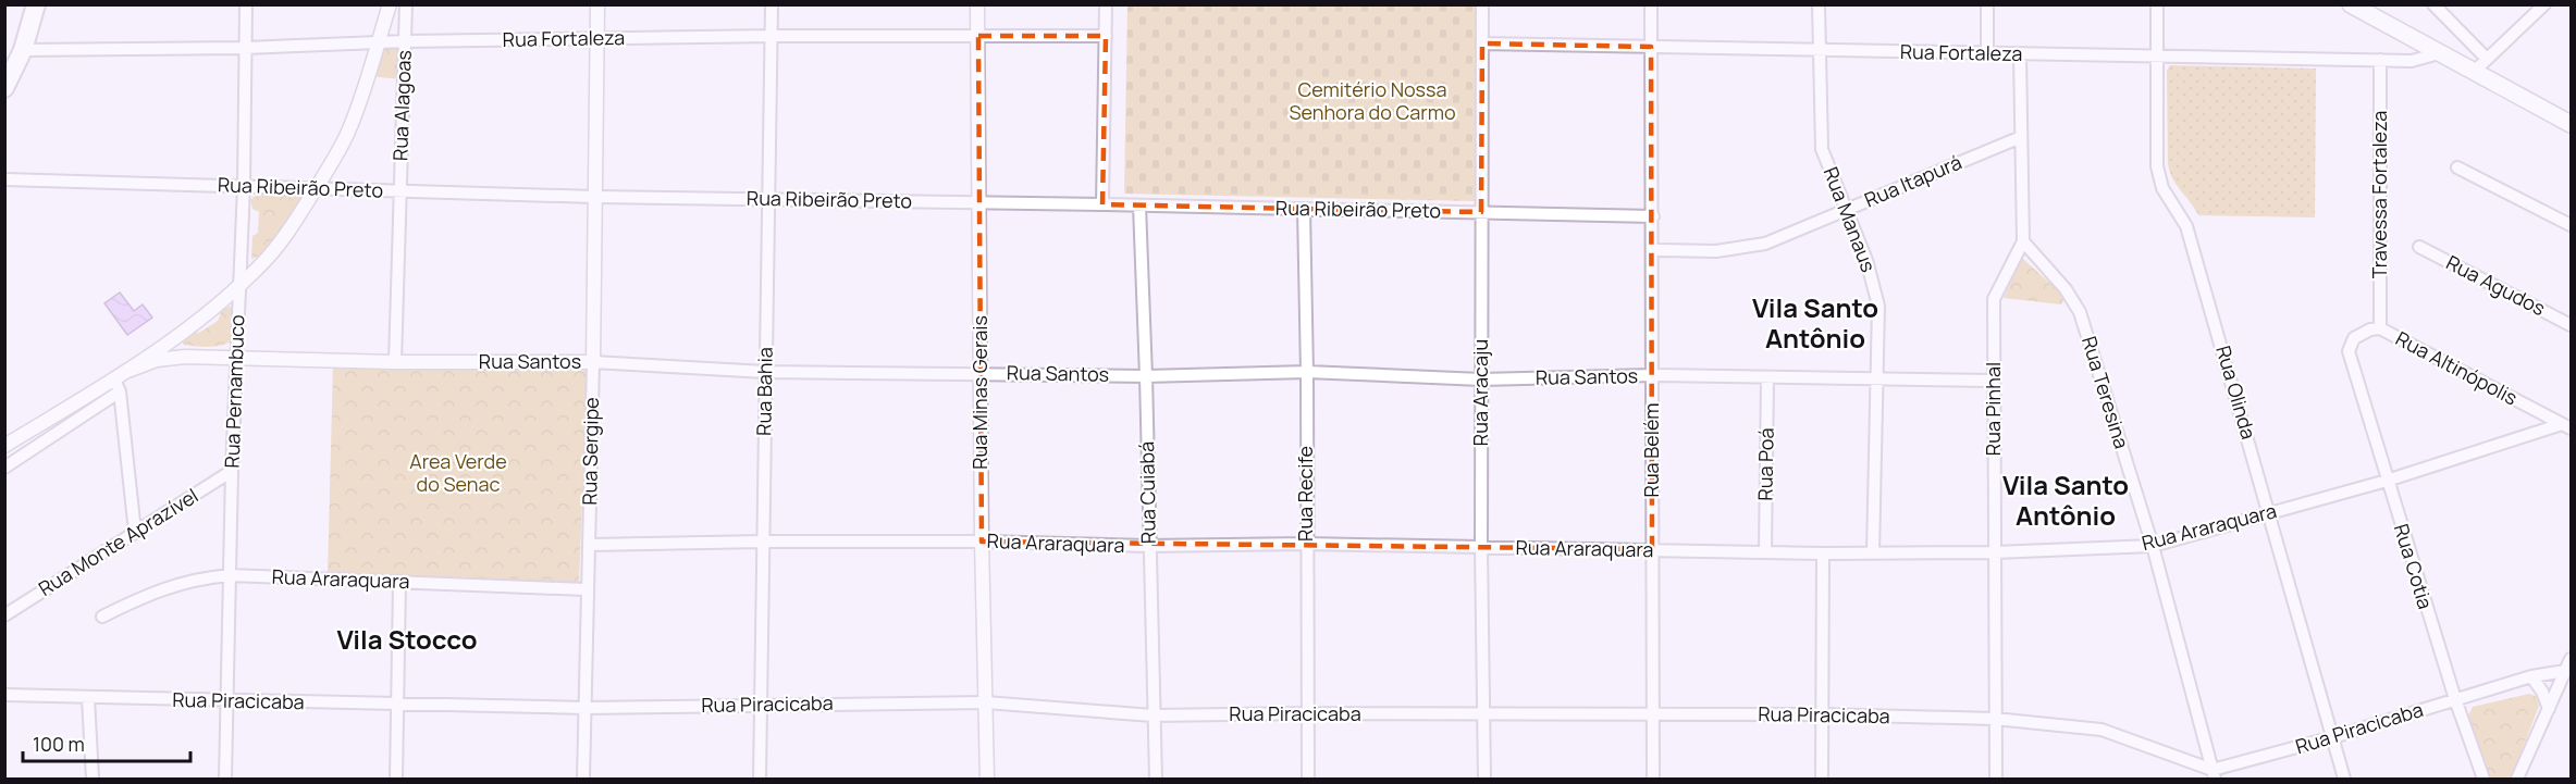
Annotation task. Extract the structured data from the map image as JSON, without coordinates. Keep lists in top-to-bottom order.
{
  "streets": {
    "street": [
      "Rua Fortaleza",
      "Rua Alagoas",
      "Rua Itapurá",
      "Rua Ribeirão Preto",
      "Travessa Fortaleza",
      "Rua Manaus",
      "Rua Agudos",
      "Rua Santos",
      "Rua Altinópolis",
      "Rua Pernambuco",
      "Rua Bahia",
      "Rua Minas Gerais",
      "Rua Aracaju",
      "Rua Teresina",
      "Rua Olinda",
      "Rua Pinhal",
      "Rua Belém",
      "Rua Sergipe",
      "Rua Poá",
      "Rua Cuiabá",
      "Rua Recife",
      "Rua Araraquara",
      "Rua Monte Aprazível",
      "Rua Cotia",
      "Rua Piracicaba"
    ]
  },
  "crossings": [
    ["Rua Fortaleza", "Rua Alagoas"],
    ["Rua Fortaleza", "Travessa Fortaleza"],
    ["Rua Fortaleza", "Rua Manaus"],
    ["Rua Fortaleza", "Rua Pernambuco"],
    ["Rua Fortaleza", "Rua Bahia"],
    ["Rua Fortaleza", "Rua Minas Gerais"],
    ["Rua Fortaleza", "Rua Aracaju"],
    ["Rua Fortaleza", "Rua Olinda"],
    ["Rua Fortaleza", "Rua Belém"],
    ["Rua Fortaleza", "Rua Sergipe"],
    ["Rua Alagoas", "Rua Ribeirão Preto"],
    ["Rua Alagoas", "Rua Santos"],
    ["Rua Itapurá", "Rua Manaus"],
    ["Rua Itapurá", "Rua Belém"],
    ["Rua Ribeirão Preto", "Rua Pernambuco"],
    ["Rua Ribeirão Preto", "Rua Bahia"],
    ["Rua Ribeirão Preto", "Rua Minas Gerais"],
    ["Rua Ribeirão Preto", "Rua Aracaju"],
    ["Rua Ribeirão Preto", "Rua Belém"],
    ["Rua Ribeirão Preto", "Rua Sergipe"],
    ["Rua Ribeirão Preto", "Rua Cuiabá"],
    ["Rua Ribeirão Preto", "Rua Recife"],
    ["Travessa Fortaleza", "Rua Altinópolis"],
    ["Rua Manaus", "Rua Santos"],
    ["Rua Manaus", "Rua Araraquara"],
    ["Rua Santos", "Rua Pernambuco"],
    ["Rua Santos", "Rua Bahia"],
    ["Rua Santos", "Rua Minas Gerais"],
    ["Rua Santos", "Rua Aracaju"],
    ["Rua Santos", "Rua Pinhal"],
    ["Rua Santos", "Rua Belém"],
    ["Rua Santos", "Rua Sergipe"],
    ["Rua Santos", "Rua Poá"],
    ["Rua Santos", "Rua Cuiabá"],
    ["Rua Santos", "Rua Recife"],
    ["Rua Altinópolis", "Rua Araraquara"],
    ["Rua Altinópolis", "Rua Cotia"],
    ["Rua Pernambuco", "Rua Araraquara"],
    ["Rua Pernambuco", "Rua Monte Aprazível"],
    ["Rua Pernambuco", "Rua Piracicaba"],
    ["Rua Bahia", "Rua Araraquara"],
    ["Rua Bahia", "Rua Piracicaba"],
    ["Rua Minas Gerais", "Rua Araraquara"],
    ["Rua Minas Gerais", "Rua Piracicaba"],
    ["Rua Aracaju", "Rua Araraquara"],
    ["Rua Aracaju", "Rua Piracicaba"],
    ["Rua Teresina", "Rua Pinhal"],
    ["Rua Teresina", "Rua Araraquara"],
    ["Rua Teresina", "Rua Piracicaba"],
    ["Rua Olinda", "Rua Araraquara"],
    ["Rua Olinda", "Rua Piracicaba"],
    ["Rua Pinhal", "Rua Araraquara"],
    ["Rua Pinhal", "Rua Piracicaba"],
    ["Rua Belém", "Rua Araraquara"],
    ["Rua Belém", "Rua Piracicaba"],
    ["Rua Sergipe", "Rua Araraquara"],
    ["Rua Sergipe", "Rua Piracicaba"],
    ["Rua Poá", "Rua Araraquara"],
    ["Rua Cuiabá", "Rua Araraquara"],
    ["Rua Cuiabá", "Rua Piracicaba"],
    ["Rua Recife", "Rua Araraquara"],
    ["Rua Recife", "Rua Piracicaba"],
    ["Rua Araraquara", "Rua Cotia"],
    ["Rua Cotia", "Rua Piracicaba"]
  ],
  "districts": ["Vila Santo Antônio", "Vila Santo Antônio", "Vila Stocco"],
  "parks": ["Cemitério Nossa Senhora do Carmo", "Area Verde do Senac"],
  "scale_bar": "100 m"
}
